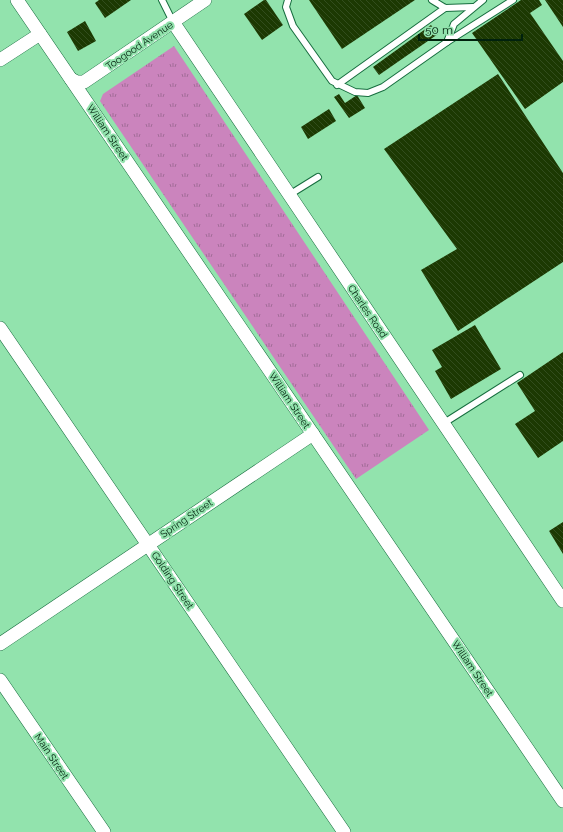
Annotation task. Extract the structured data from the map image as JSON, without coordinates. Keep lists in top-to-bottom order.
{
  "streets": {
    "street": [
      "Toogood Avenue",
      "William Street",
      "Charles Road",
      "Spring Street",
      "Golding Street",
      "Main Street"
    ]
  },
  "crossings": [
    ["Toogood Avenue", "William Street"],
    ["Toogood Avenue", "Charles Road"],
    ["William Street", "Spring Street"],
    ["Spring Street", "Golding Street"]
  ],
  "scale_bar": "50 m"
}
